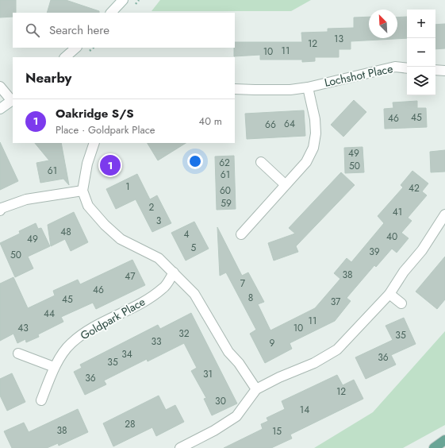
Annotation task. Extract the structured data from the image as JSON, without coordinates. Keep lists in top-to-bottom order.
{
  "streets": {
    "street": ["Lochshot Place", "Goldpark Place"]
  },
  "house_numbers": [
    "13",
    "12",
    "11",
    "10",
    "45",
    "46",
    "64",
    "66",
    "49",
    "62",
    "50",
    "61",
    "61",
    "1",
    "42",
    "60",
    "59",
    "2",
    "41",
    "3",
    "48",
    "4",
    "40",
    "49",
    "5",
    "39",
    "50",
    "38",
    "47",
    "7",
    "46",
    "8",
    "45",
    "37",
    "44",
    "11",
    "43",
    "10",
    "32",
    "35",
    "33",
    "9",
    "34",
    "36",
    "35",
    "31",
    "36",
    "12",
    "30",
    "14",
    "28",
    "38",
    "15"
  ],
  "north": "top left",
  "page": {
    "map_buttons": ["+", "−"],
    "search": "Search here",
    "heading": "Nearby",
    "list": [
      {
        "mark": "1",
        "name": "Oakridge S/S",
        "note": "Place · Goldpark Place",
        "value": "40 m"
      }
    ],
    "pins": "1"
  }
}
